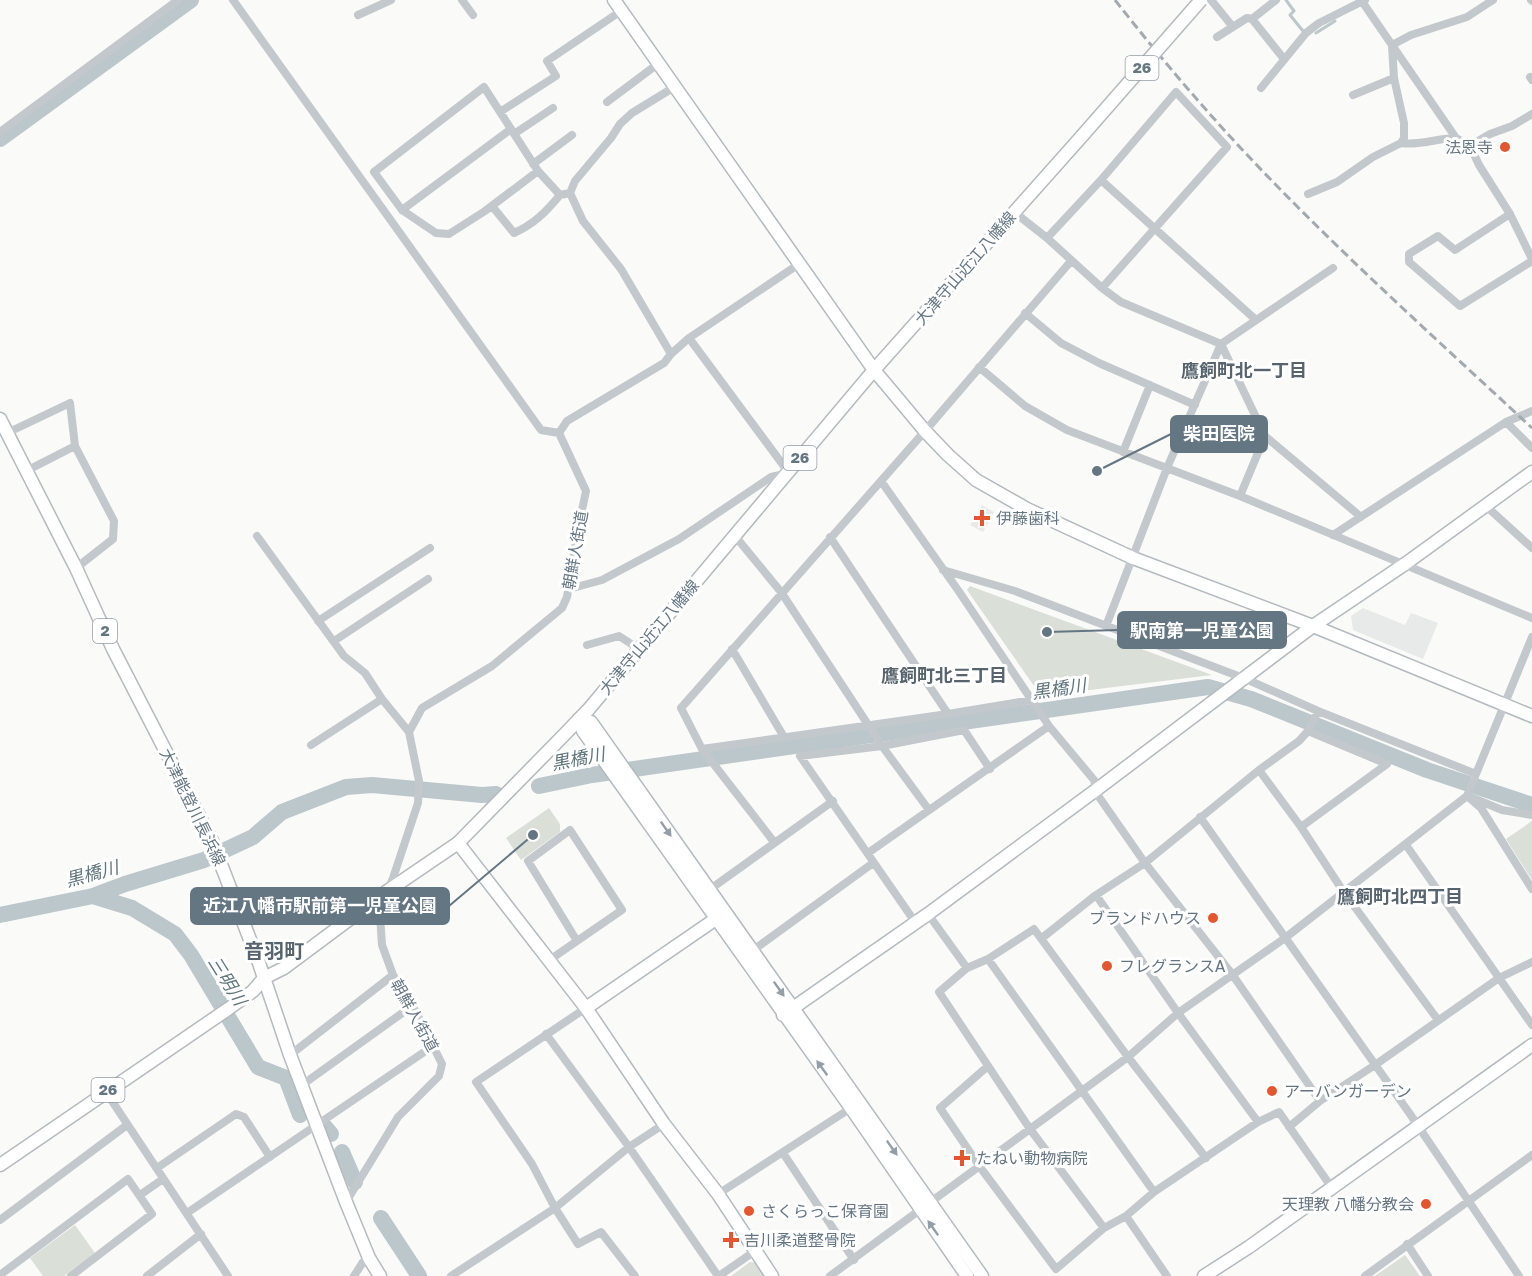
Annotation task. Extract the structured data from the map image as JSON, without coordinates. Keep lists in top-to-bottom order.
{
  "streets": {
    "street": [
      "26",
      "大津守山近江八幡線",
      "朝鮮人街道",
      "2",
      "大津能登川長浜線"
    ]
  },
  "crossings": [
    ["大津守山近江八幡線", "朝鮮人街道"],
    ["大津守山近江八幡線", "大津能登川長浜線"],
    ["朝鮮人街道", "大津能登川長浜線"]
  ],
  "districts": [
    "鷹飼町北一丁目",
    "鷹飼町北三丁目",
    "鷹飼町北四丁目",
    "音羽町"
  ],
  "water": ["黒橋川", "三明川"],
  "places": {
    "other": [
      "法恩寺",
      "柴田医院",
      "駅南第一児童公園",
      "近江八幡市駅前第一児童公園",
      "ブランドハウス",
      "フレグランスA",
      "アーバンガーデン",
      "天理教 八幡分教会",
      "さくらっこ保育園"
    ],
    "health": ["伊藤歯科", "たねい動物病院", "吉川柔道整骨院"]
  }
}
